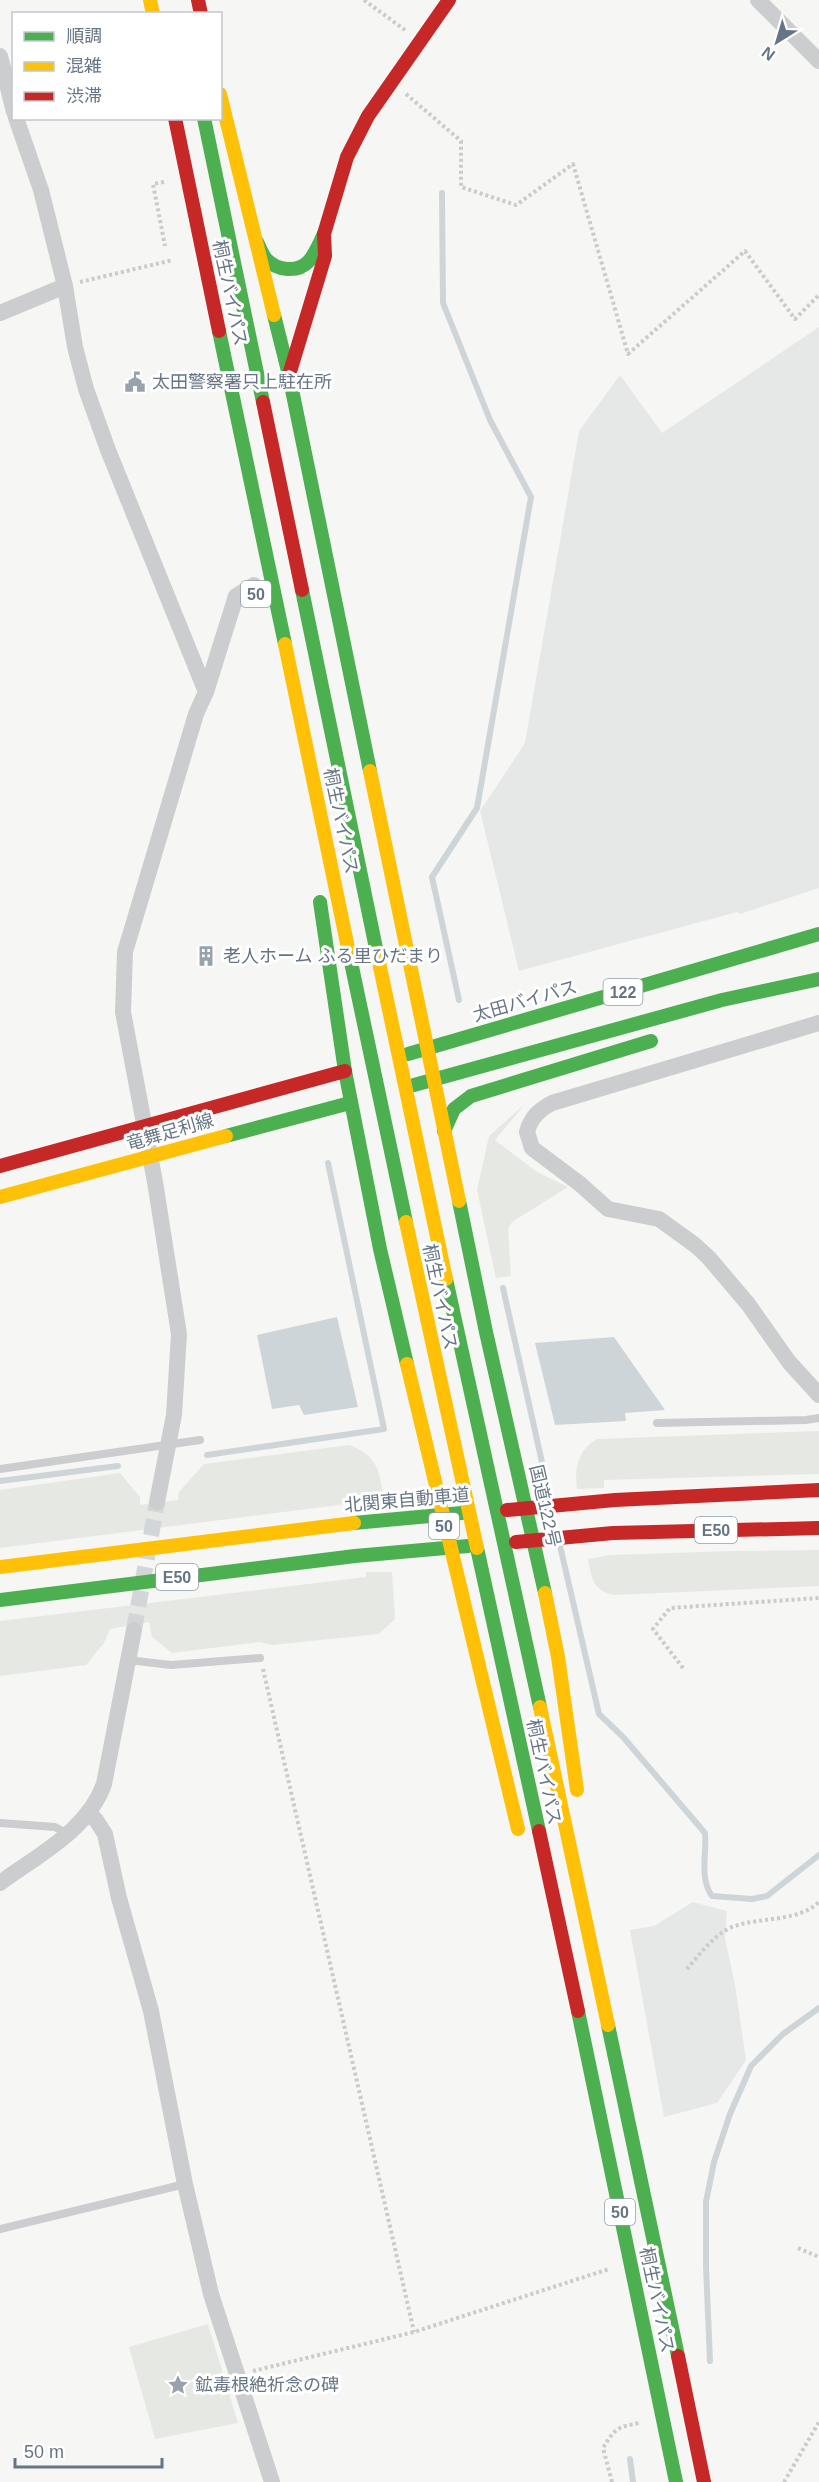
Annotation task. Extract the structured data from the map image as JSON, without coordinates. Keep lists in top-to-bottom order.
{
  "streets": {
    "main road": [
      "桐生バイパス",
      "50",
      "122",
      "太田バイパス",
      "竜舞足利線",
      "北関東自動車道",
      "国道122号",
      "E50"
    ]
  },
  "crossings": [
    ["桐生バイパス", "50"],
    ["50", "122"],
    ["50", "太田バイパス"],
    ["50", "竜舞足利線"],
    ["122", "竜舞足利線"],
    ["122", "国道122号"],
    ["太田バイパス", "竜舞足利線"],
    ["太田バイパス", "国道122号"]
  ],
  "places": {
    "public building": ["太田警察署只上駐在所"],
    "building": ["老人ホーム ふる里ひだまり"],
    "place": ["鉱毒根絶祈念の碑"]
  },
  "legend": ["順調", "混雑", "渋滞"],
  "scale_bar": "50 m",
  "north": "bottom left"
}
